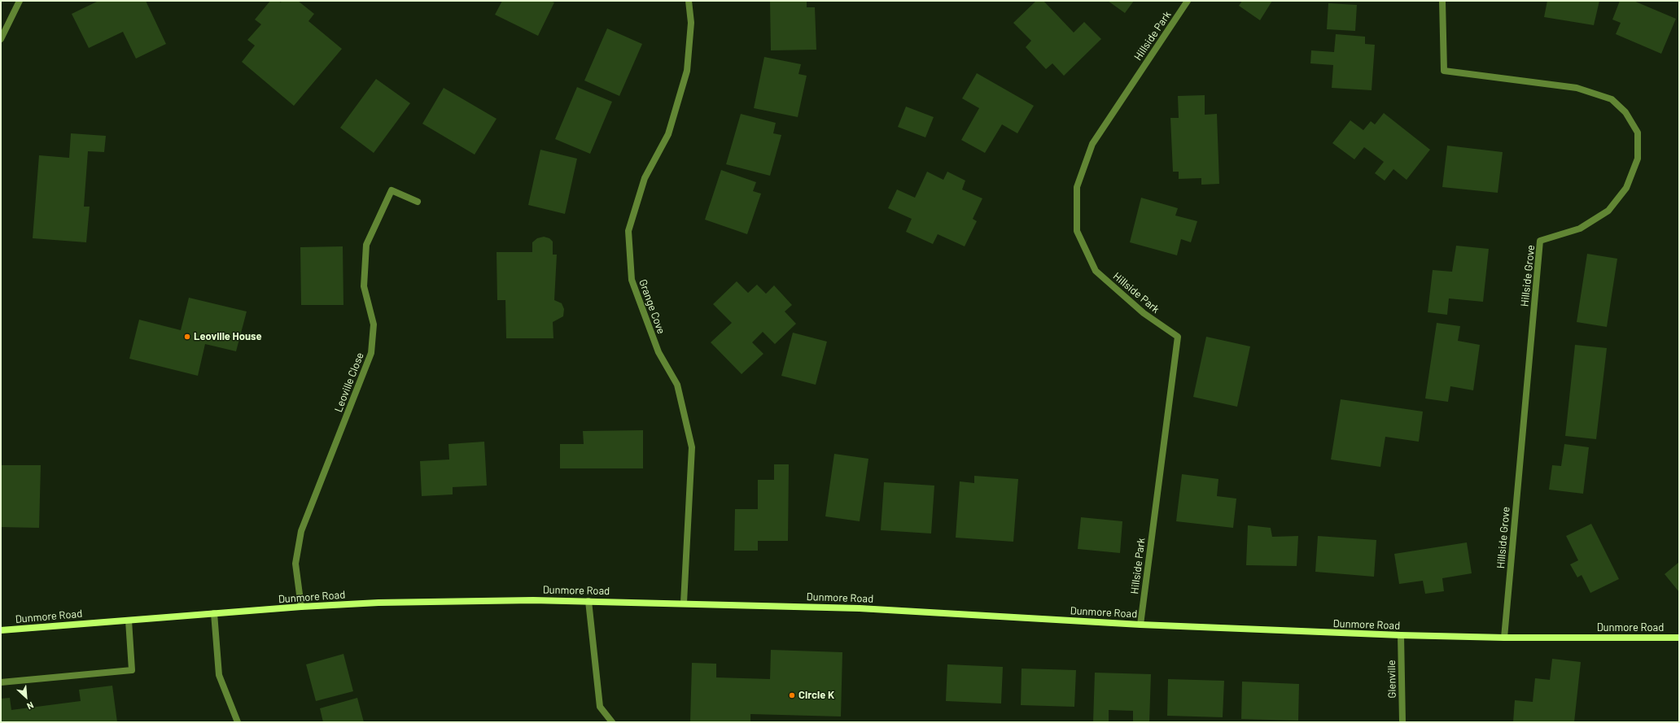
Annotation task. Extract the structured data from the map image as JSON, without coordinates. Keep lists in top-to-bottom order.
{
  "streets": {
    "main road": ["Dunmore Road"],
    "street": [
      "Hillside Park",
      "Hillside Grove",
      "Grange Cove",
      "Leoville Close",
      "Glenville"
    ]
  },
  "crossings": [
    ["Hillside Park", "Dunmore Road"],
    ["Hillside Grove", "Dunmore Road"],
    ["Grange Cove", "Dunmore Road"],
    ["Leoville Close", "Dunmore Road"],
    ["Dunmore Road", "Glenville"]
  ],
  "places": ["Leoville House", "Circle K"],
  "north": "bottom right"
}
